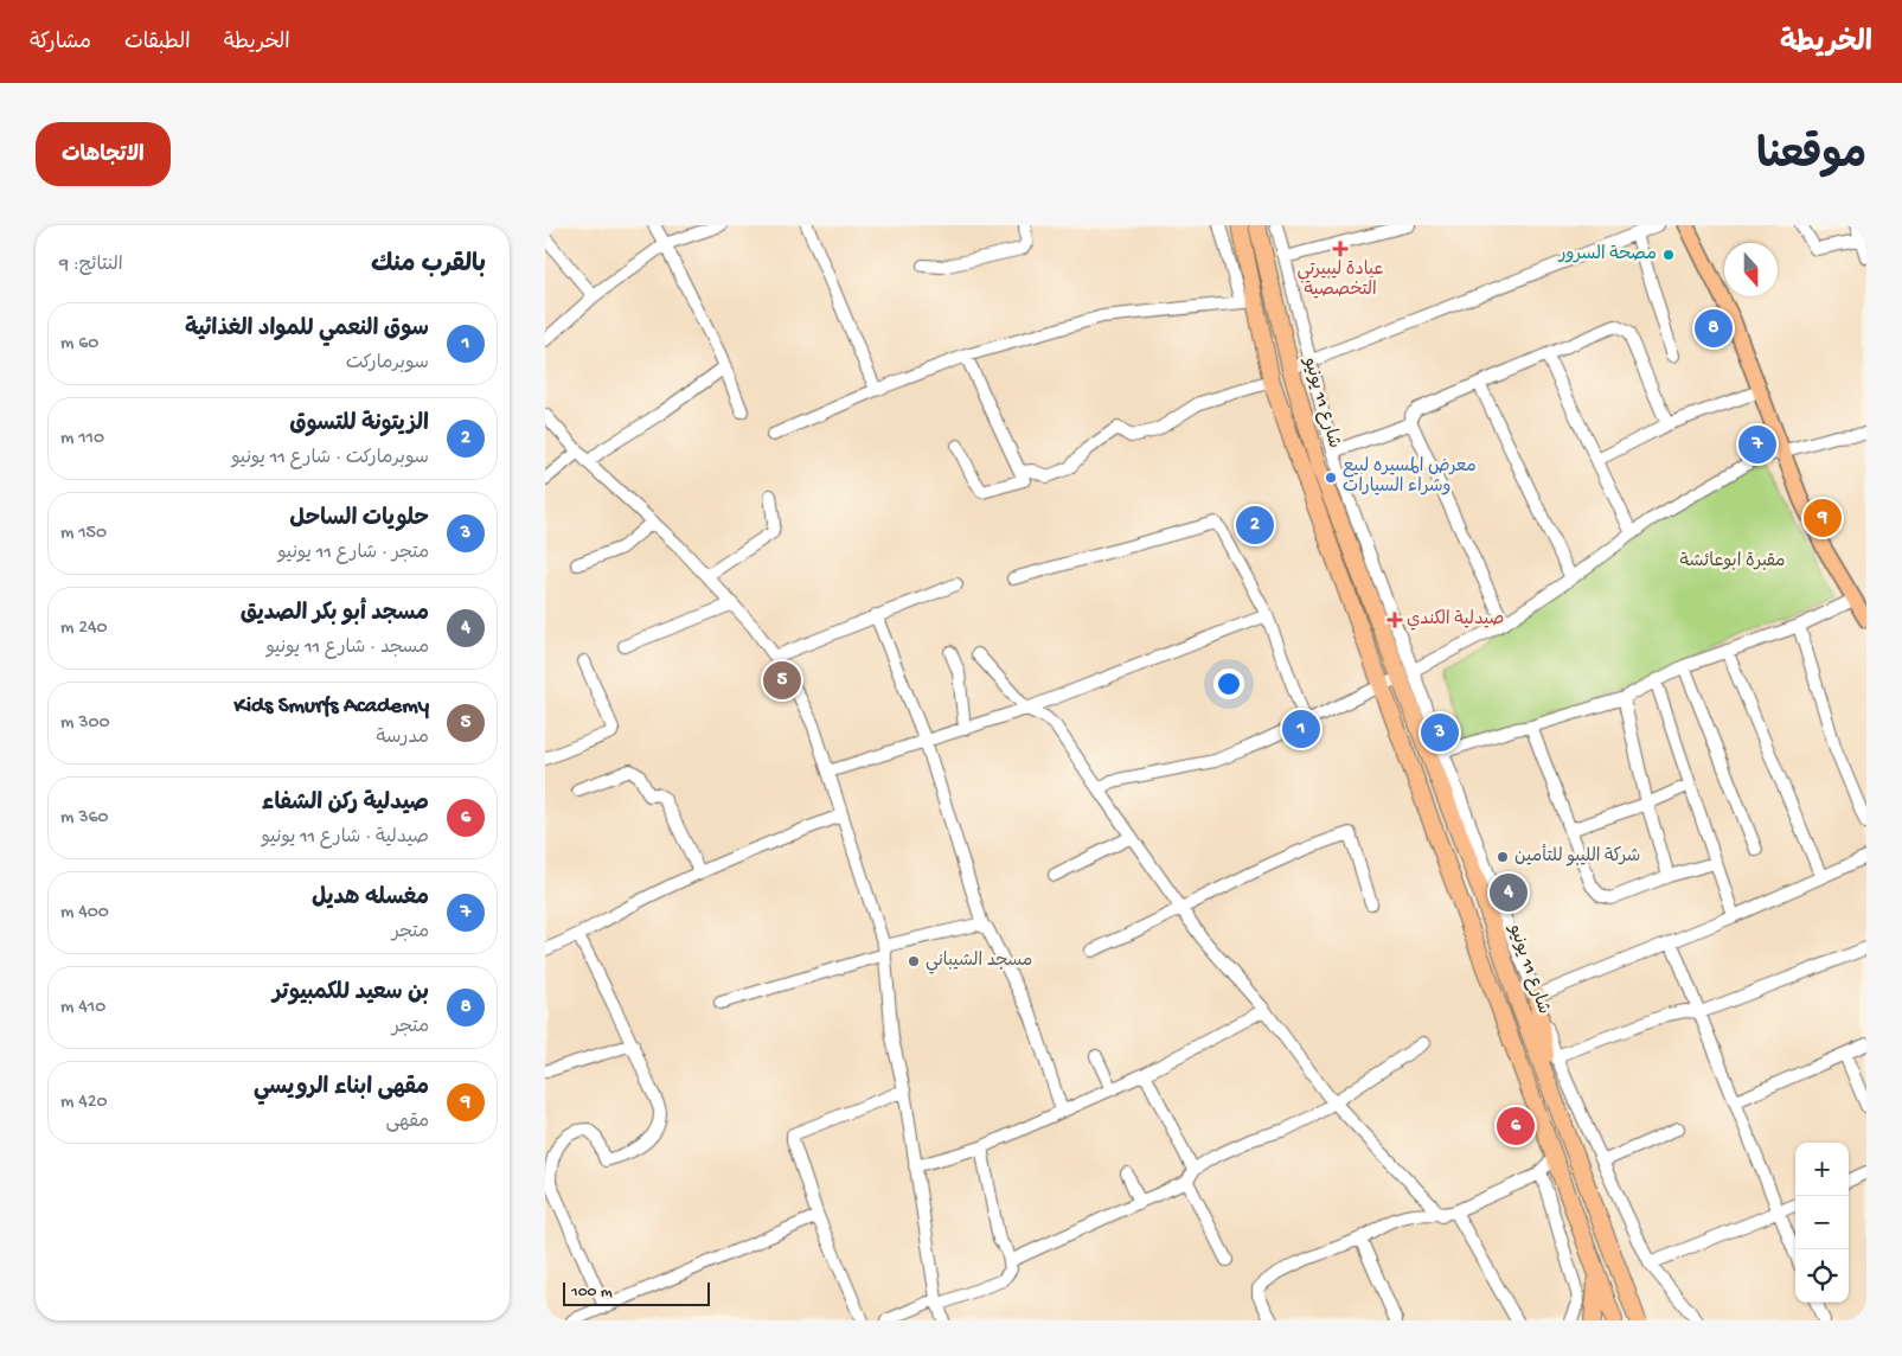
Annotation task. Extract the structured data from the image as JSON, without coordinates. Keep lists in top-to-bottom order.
{
  "streets": {
    "highway": ["شارع 11 يونيو"]
  },
  "parks": ["مقبرة ابوعائشة"],
  "places": {
    "health": ["عيادة ليبيرتي التخصصية", "صيدلية الكندي"],
    "other": [
      "مصحة السرور",
      "معرض المسيره لبيع وشراء السيارات",
      "شركة الليبو للتأمين",
      "مسجد الشيباني"
    ]
  },
  "scale_bar": "100 m",
  "north": "bottom",
  "page": {
    "header": "الخريطة",
    "nav": ["الخريطة", "الطبقات", "مشاركة"],
    "title": "موقعنا",
    "buttons": "الاتجاهات",
    "heading": ["بالقرب منك", "النتائج: 9"],
    "list": [
      {
        "mark": "1",
        "name": "سوق النعمي للمواد الغذائية",
        "note": "سوبرماركت",
        "value": "60 m"
      },
      {
        "mark": "2",
        "name": "الزيتونة للتسوق",
        "note": "سوبرماركت · شارع 11 يونيو",
        "value": "110 m"
      },
      {
        "mark": "3",
        "name": "حلويات الساحل",
        "note": "متجر · شارع 11 يونيو",
        "value": "150 m"
      },
      {
        "mark": "4",
        "name": "مسجد أبو بكر الصديق",
        "note": "مسجد · شارع 11 يونيو",
        "value": "240 m"
      },
      {
        "mark": "5",
        "name": "Kids Smurfs Academy",
        "note": "مدرسة",
        "value": "300 m"
      },
      {
        "mark": "6",
        "name": "صيدلية ركن الشفاء",
        "note": "صيدلية · شارع 11 يونيو",
        "value": "360 m"
      },
      {
        "mark": "7",
        "name": "مغسله هديل",
        "note": "متجر",
        "value": "400 m"
      },
      {
        "mark": "8",
        "name": "بن سعيد للكمبيوتر",
        "note": "متجر",
        "value": "410 m"
      },
      {
        "mark": "9",
        "name": "مقهى ابناء الرويسي",
        "note": "مقهى",
        "value": "420 m"
      }
    ],
    "pins": [
      "8",
      "7",
      "9",
      "2",
      "5",
      "1",
      "3",
      "4",
      "6"
    ],
    "map_buttons": ["+", "−"],
    "scale": "100 m"
  }
}
